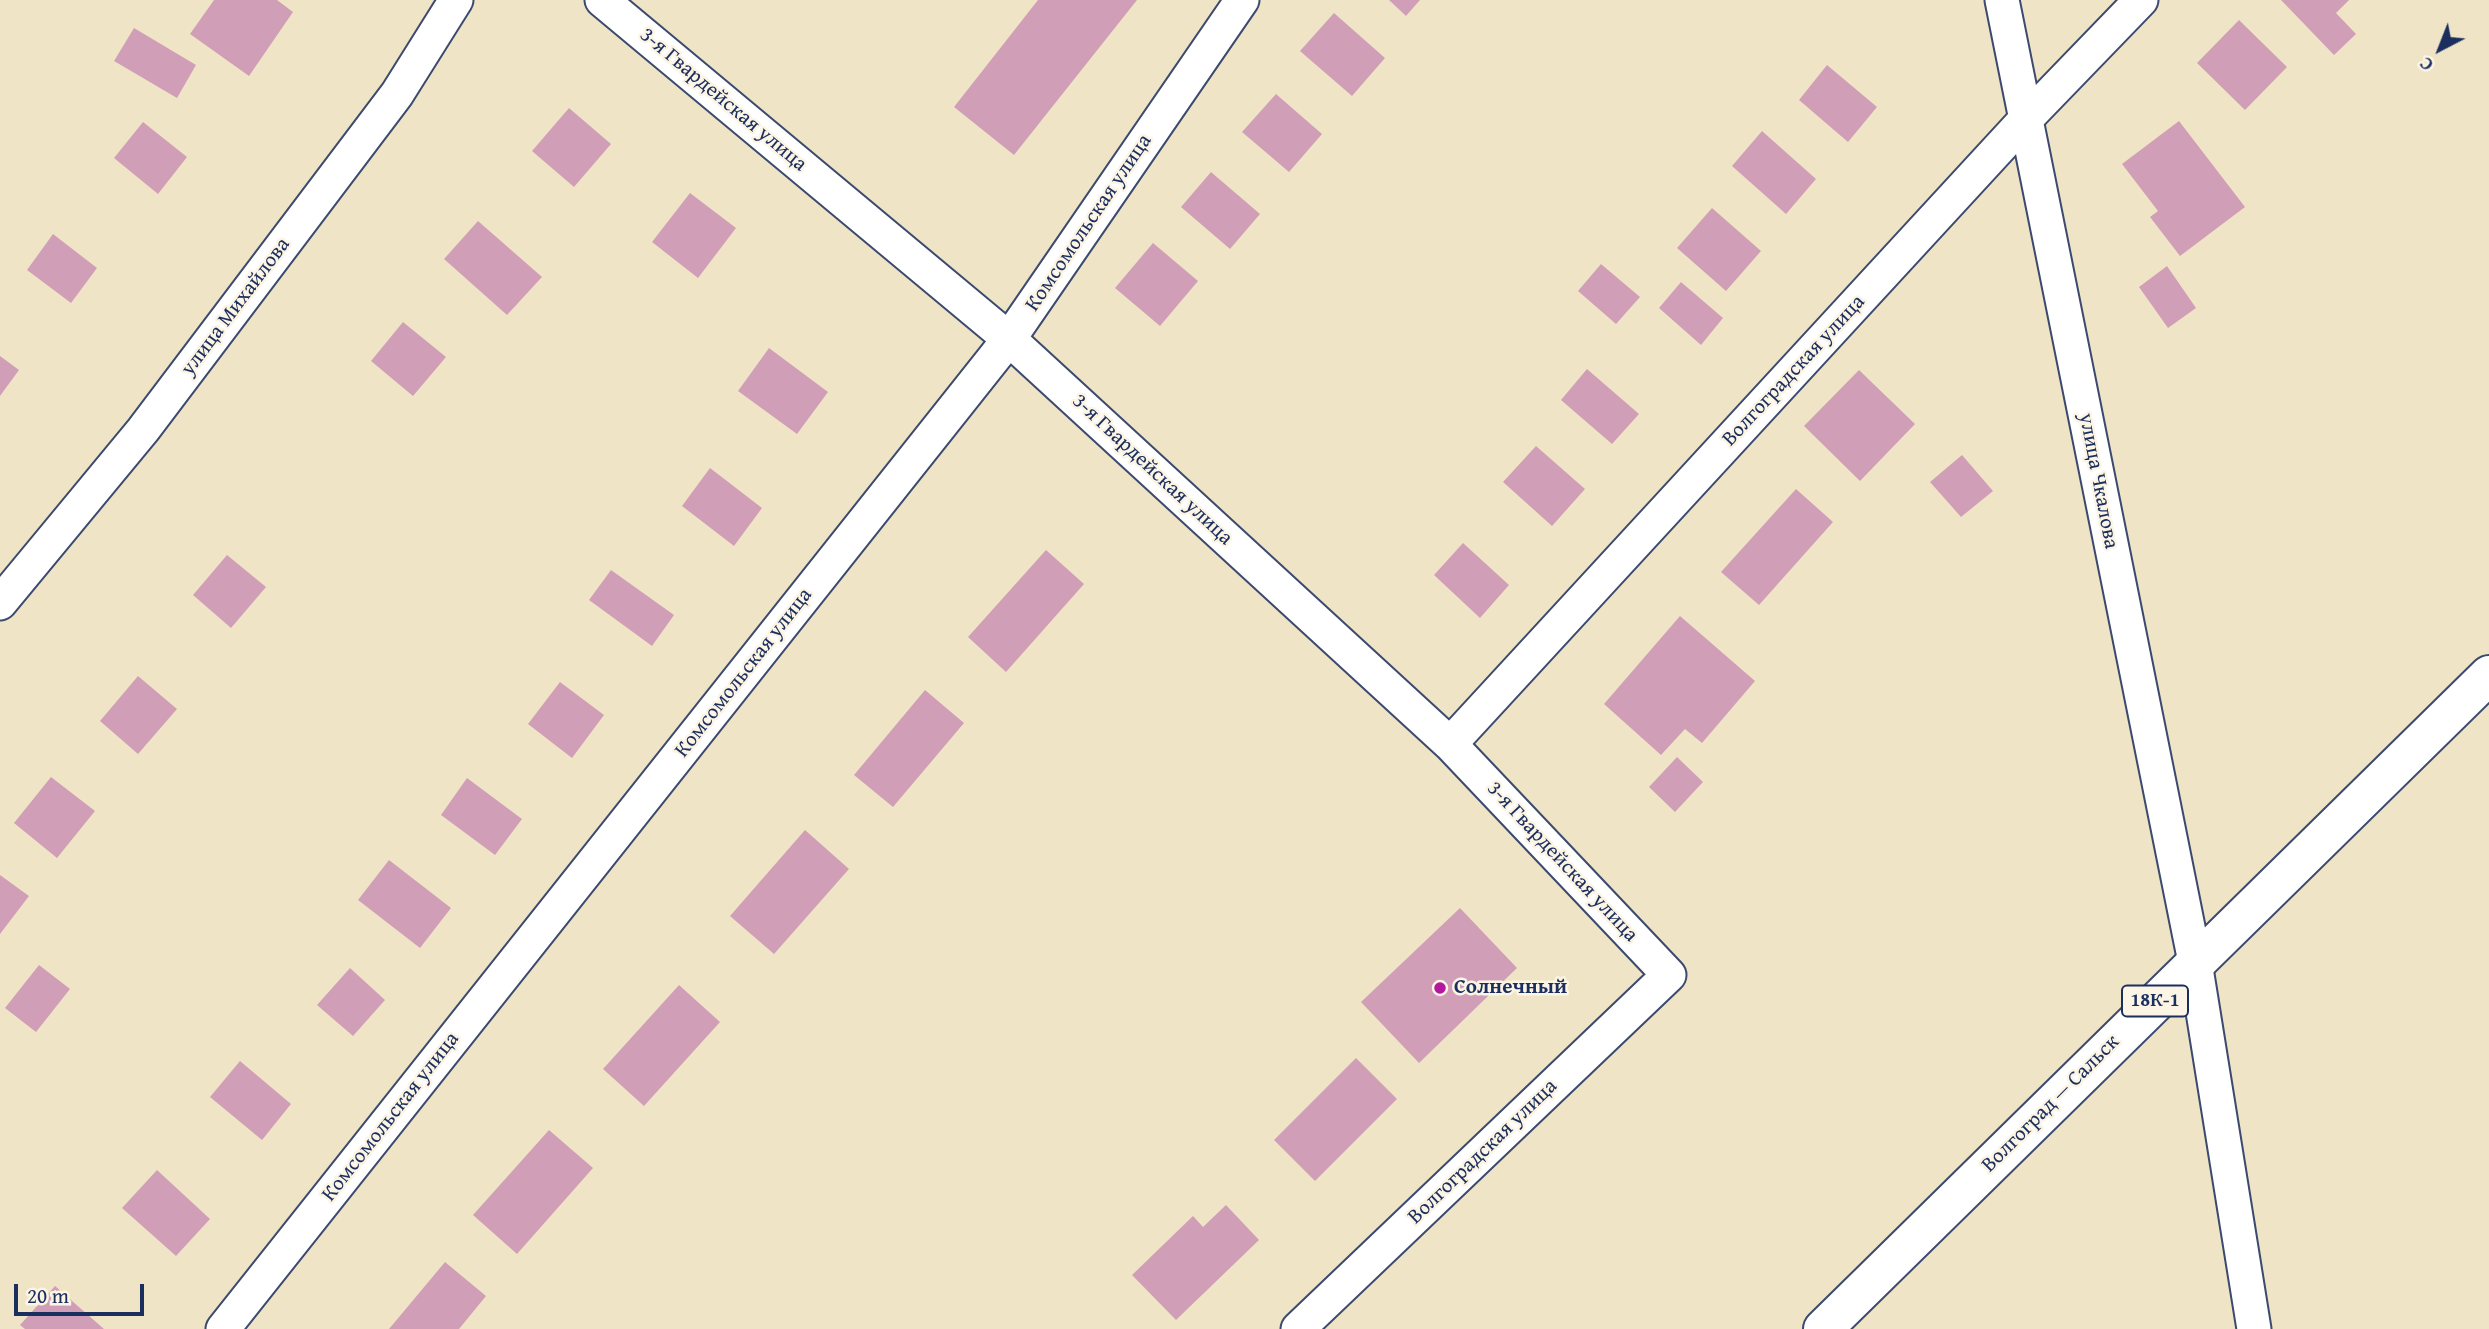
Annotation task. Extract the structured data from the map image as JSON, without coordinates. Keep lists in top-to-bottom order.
{
  "streets": {
    "main road": ["18К-1", "Волгоград — Сальск"],
    "street": [
      "3-я Гвардейская улица",
      "Комсомольская улица",
      "улица Михайлова",
      "Волгоградская улица",
      "улица Чкалова"
    ]
  },
  "crossings": [
    ["3-я Гвардейская улица", "Комсомольская улица"],
    ["3-я Гвардейская улица", "Волгоградская улица"],
    ["Волгоградская улица", "улица Чкалова"],
    ["улица Чкалова", "Волгоград — Сальск"]
  ],
  "places": ["Солнечный"],
  "scale_bar": "20 m",
  "north": "bottom left"
}
